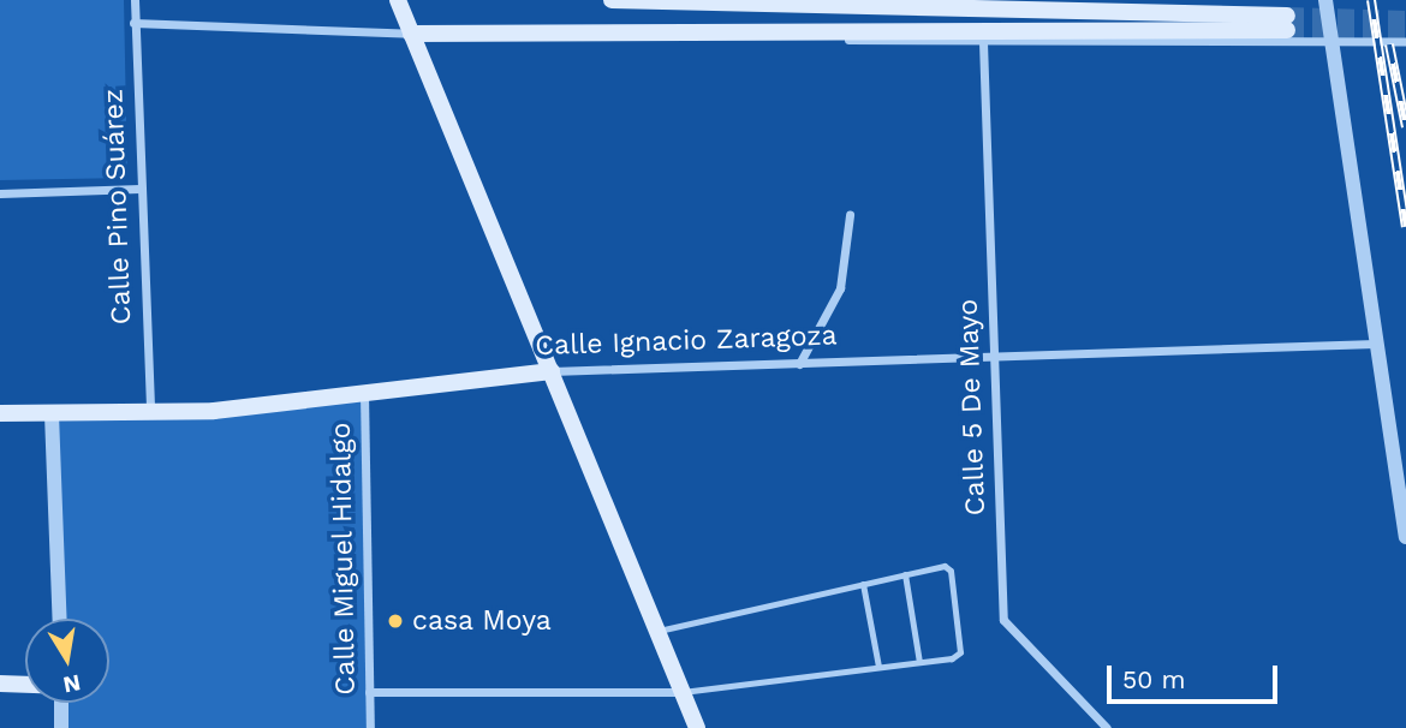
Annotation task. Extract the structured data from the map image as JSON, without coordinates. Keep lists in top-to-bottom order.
{
  "streets": {
    "main road": ["Calle Ignacio Zaragoza"],
    "street": ["Calle Pino Suárez", "Calle 5 De Mayo", "Calle Miguel Hidalgo"]
  },
  "crossings": [
    ["Calle Pino Suárez", "Calle Ignacio Zaragoza"],
    ["Calle Ignacio Zaragoza", "Calle 5 De Mayo"],
    ["Calle Ignacio Zaragoza", "Calle Miguel Hidalgo"]
  ],
  "places": ["casa Moya"],
  "scale_bar": "50 m",
  "north": "bottom"
}
